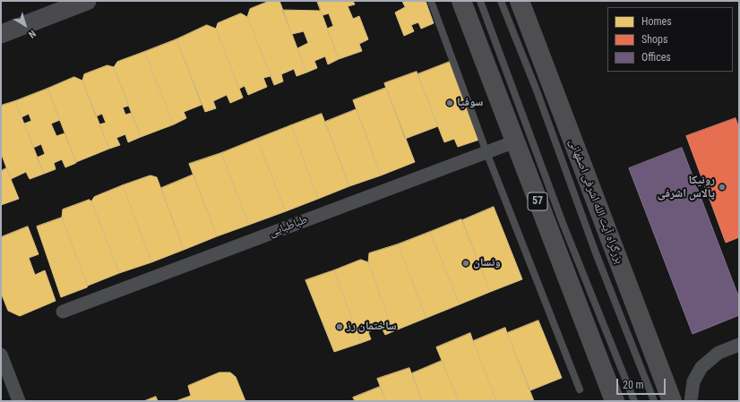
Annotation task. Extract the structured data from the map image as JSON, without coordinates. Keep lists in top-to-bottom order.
{
  "streets": {
    "highway": ["57", "بزرگراه آیت الله اشرفی اصفهانی"],
    "street": ["طباطبایی"]
  },
  "crossings": [
    ["57", "طباطبایی"]
  ],
  "places": [
    "سوفیا",
    "رونیکا پالاس اشرفی",
    "ونسان",
    "ساختمان رز"
  ],
  "legend": ["Homes", "Shops", "Offices"],
  "scale_bar": "20 m",
  "north": "bottom right"
}
